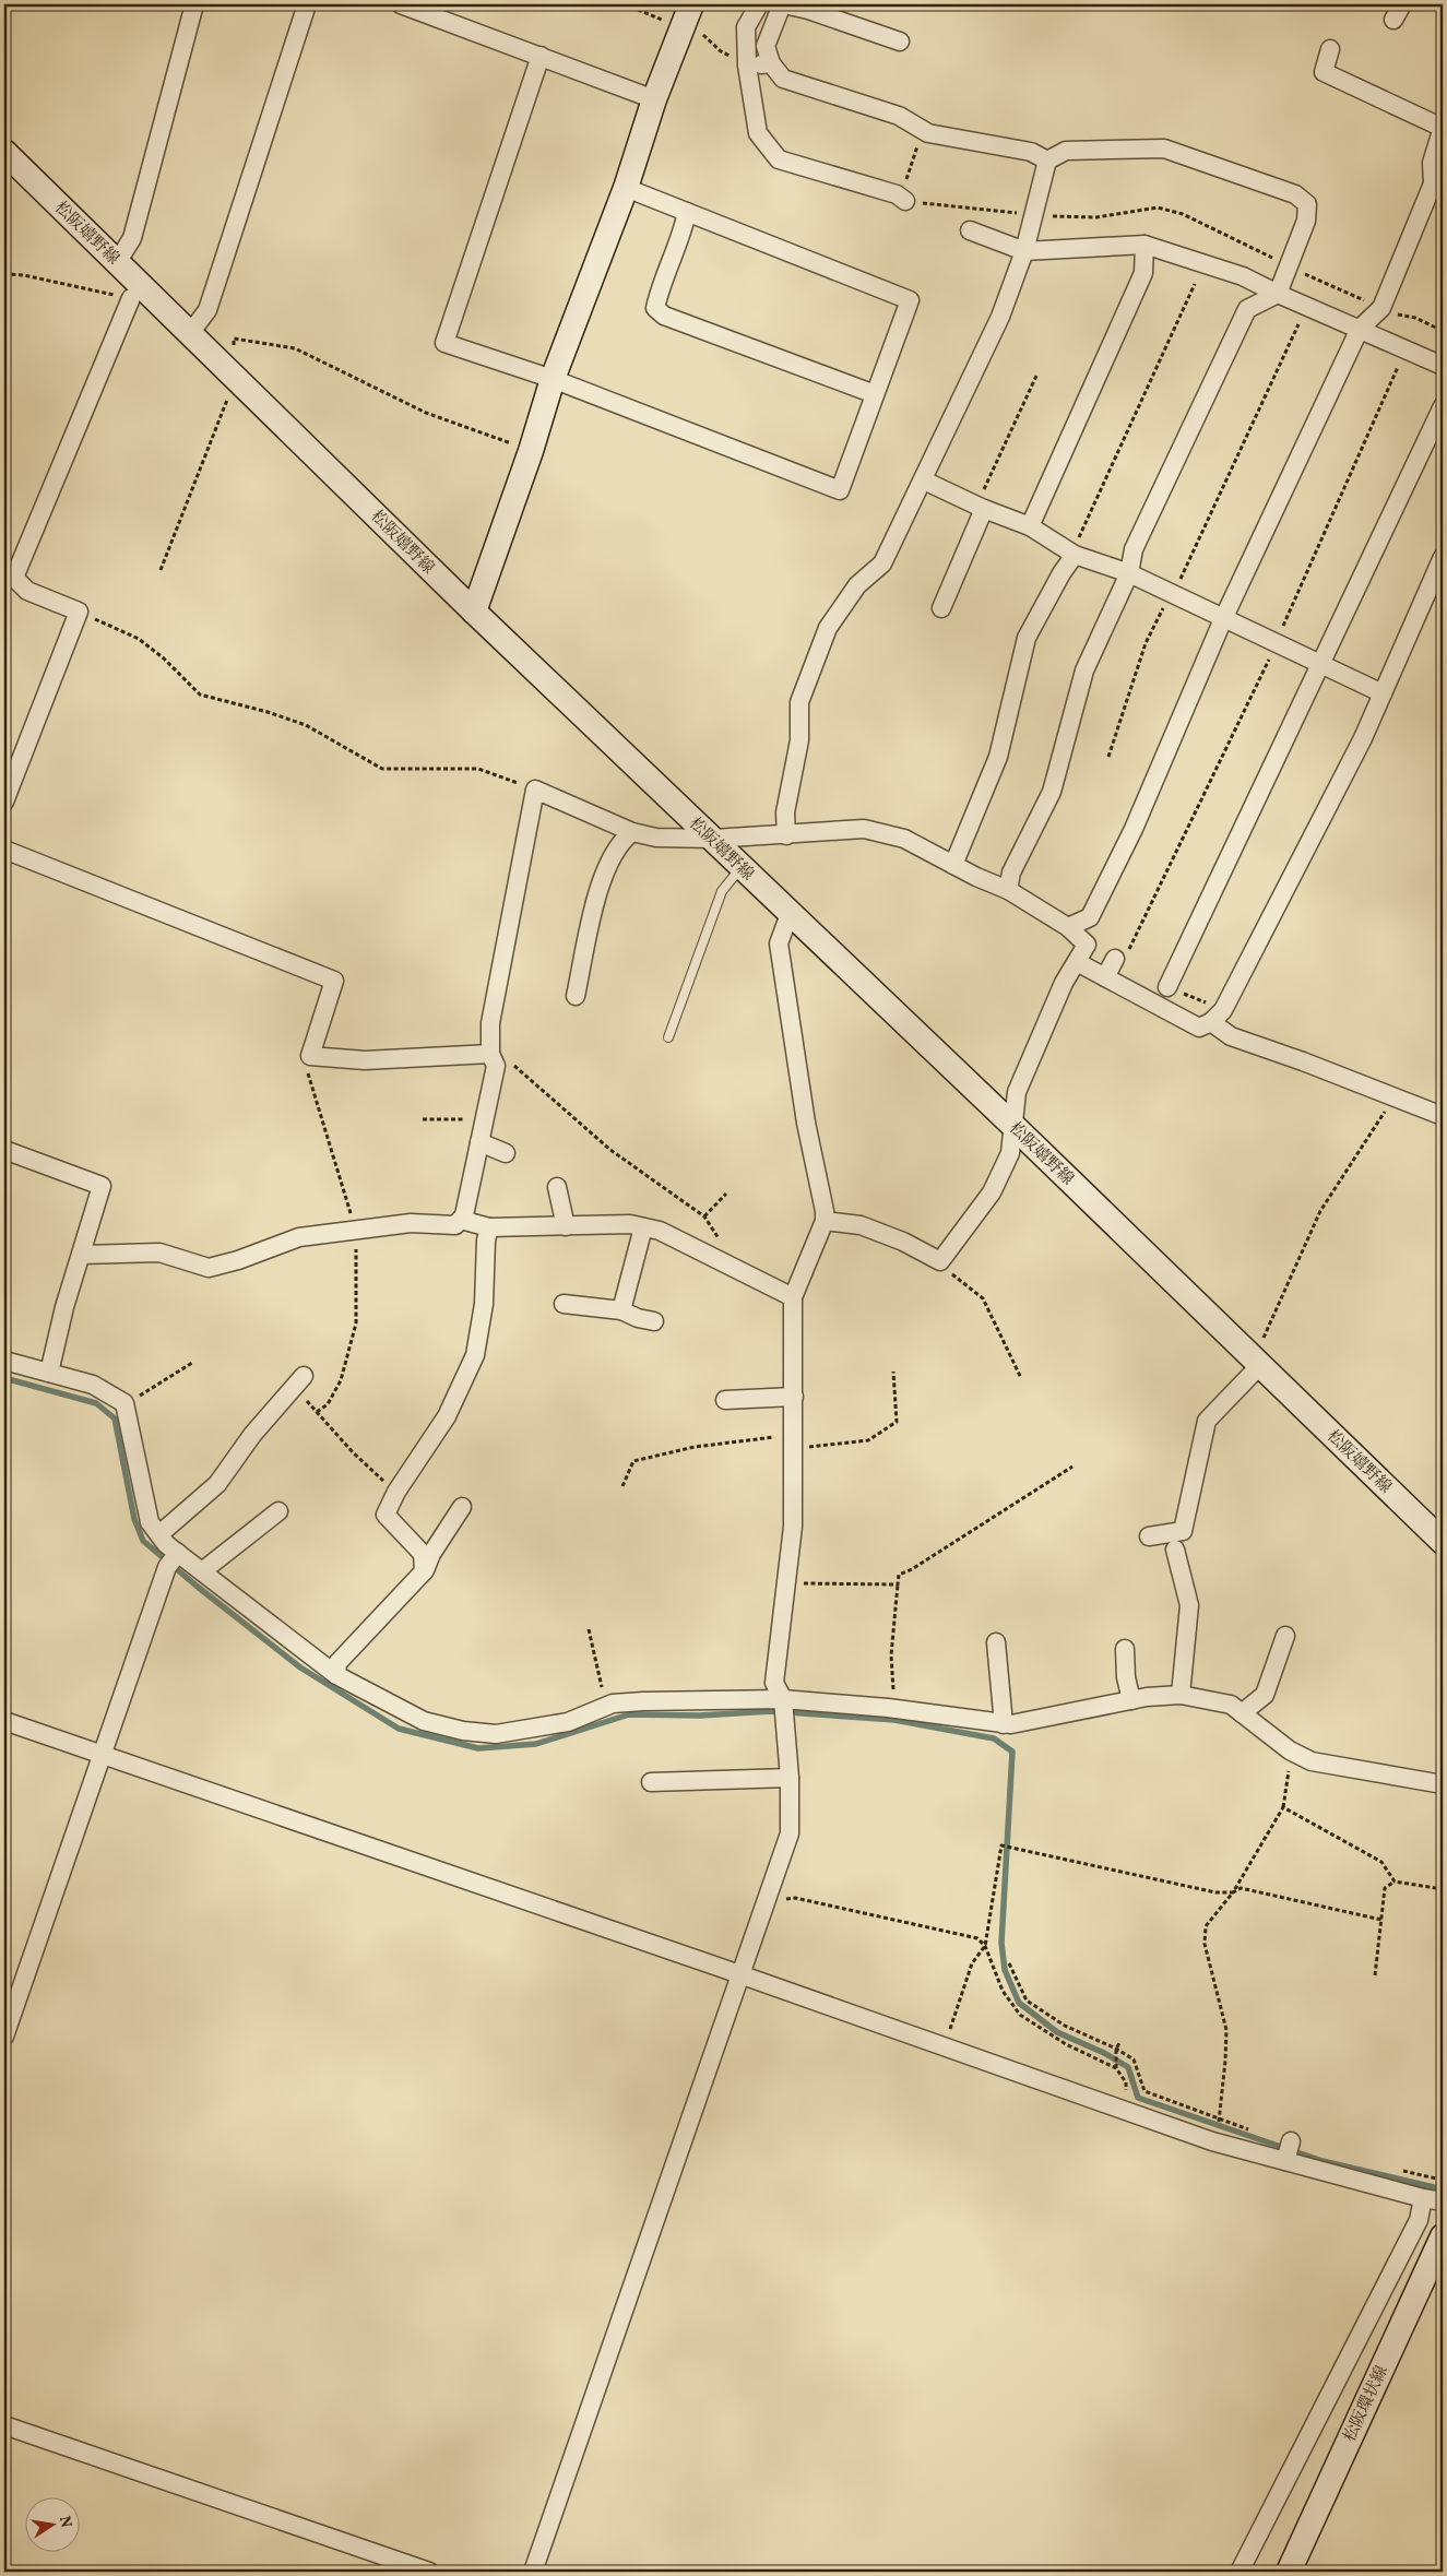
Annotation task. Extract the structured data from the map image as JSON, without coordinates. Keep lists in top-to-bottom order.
{
  "streets": {
    "main road": ["松阪嬉野線", "松阪環状線"]
  },
  "north": "right"
}
